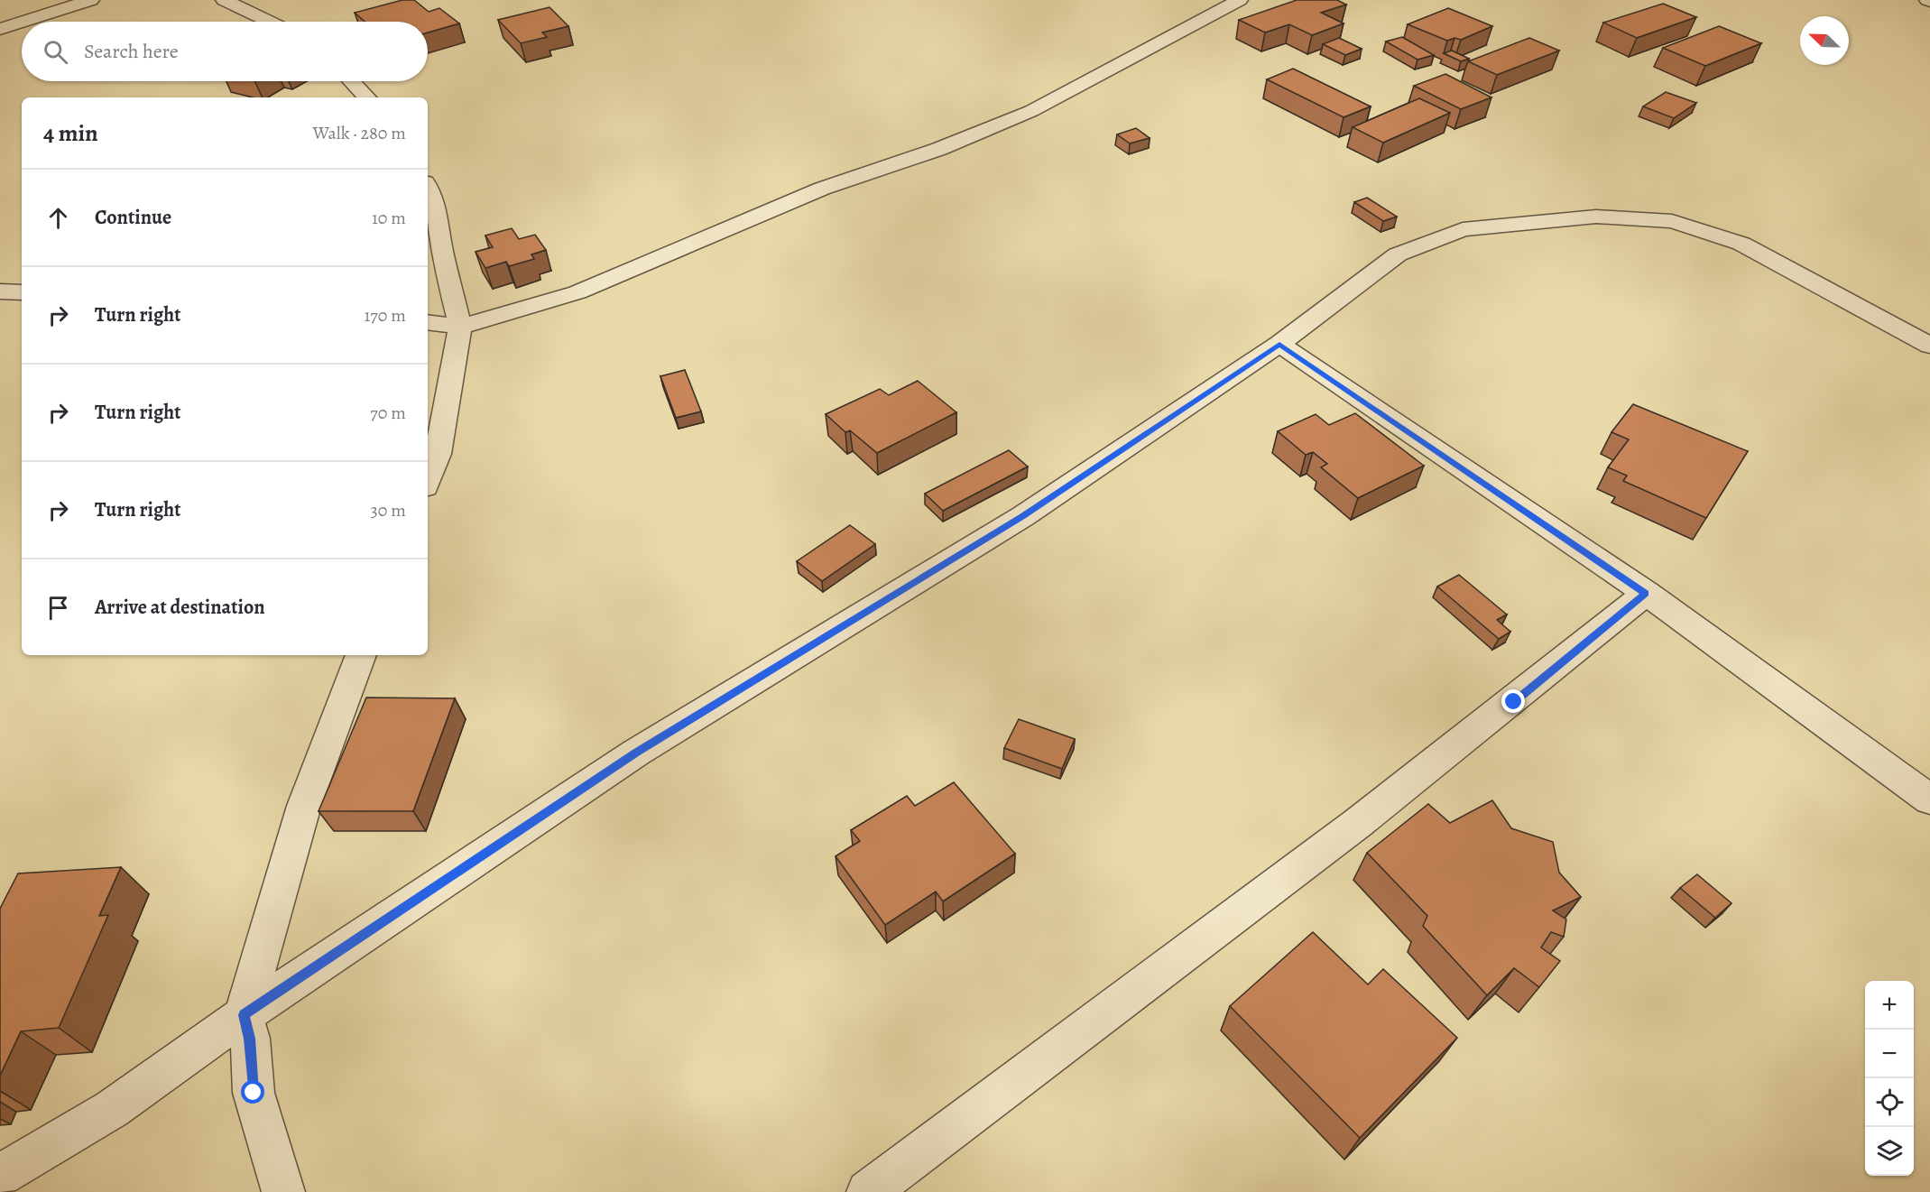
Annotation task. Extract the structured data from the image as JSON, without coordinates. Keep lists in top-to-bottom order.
{
  "north": "top left",
  "page": {
    "search": "Search here",
    "heading": ["4 min", "Walk · 280 m"],
    "list": [
      ["Continue", "10 m"],
      ["Turn right", "170 m"],
      ["Turn right", "70 m"],
      ["Turn right", "30 m"],
      "Arrive at destination"
    ],
    "map_buttons": ["+", "−"]
  }
}
